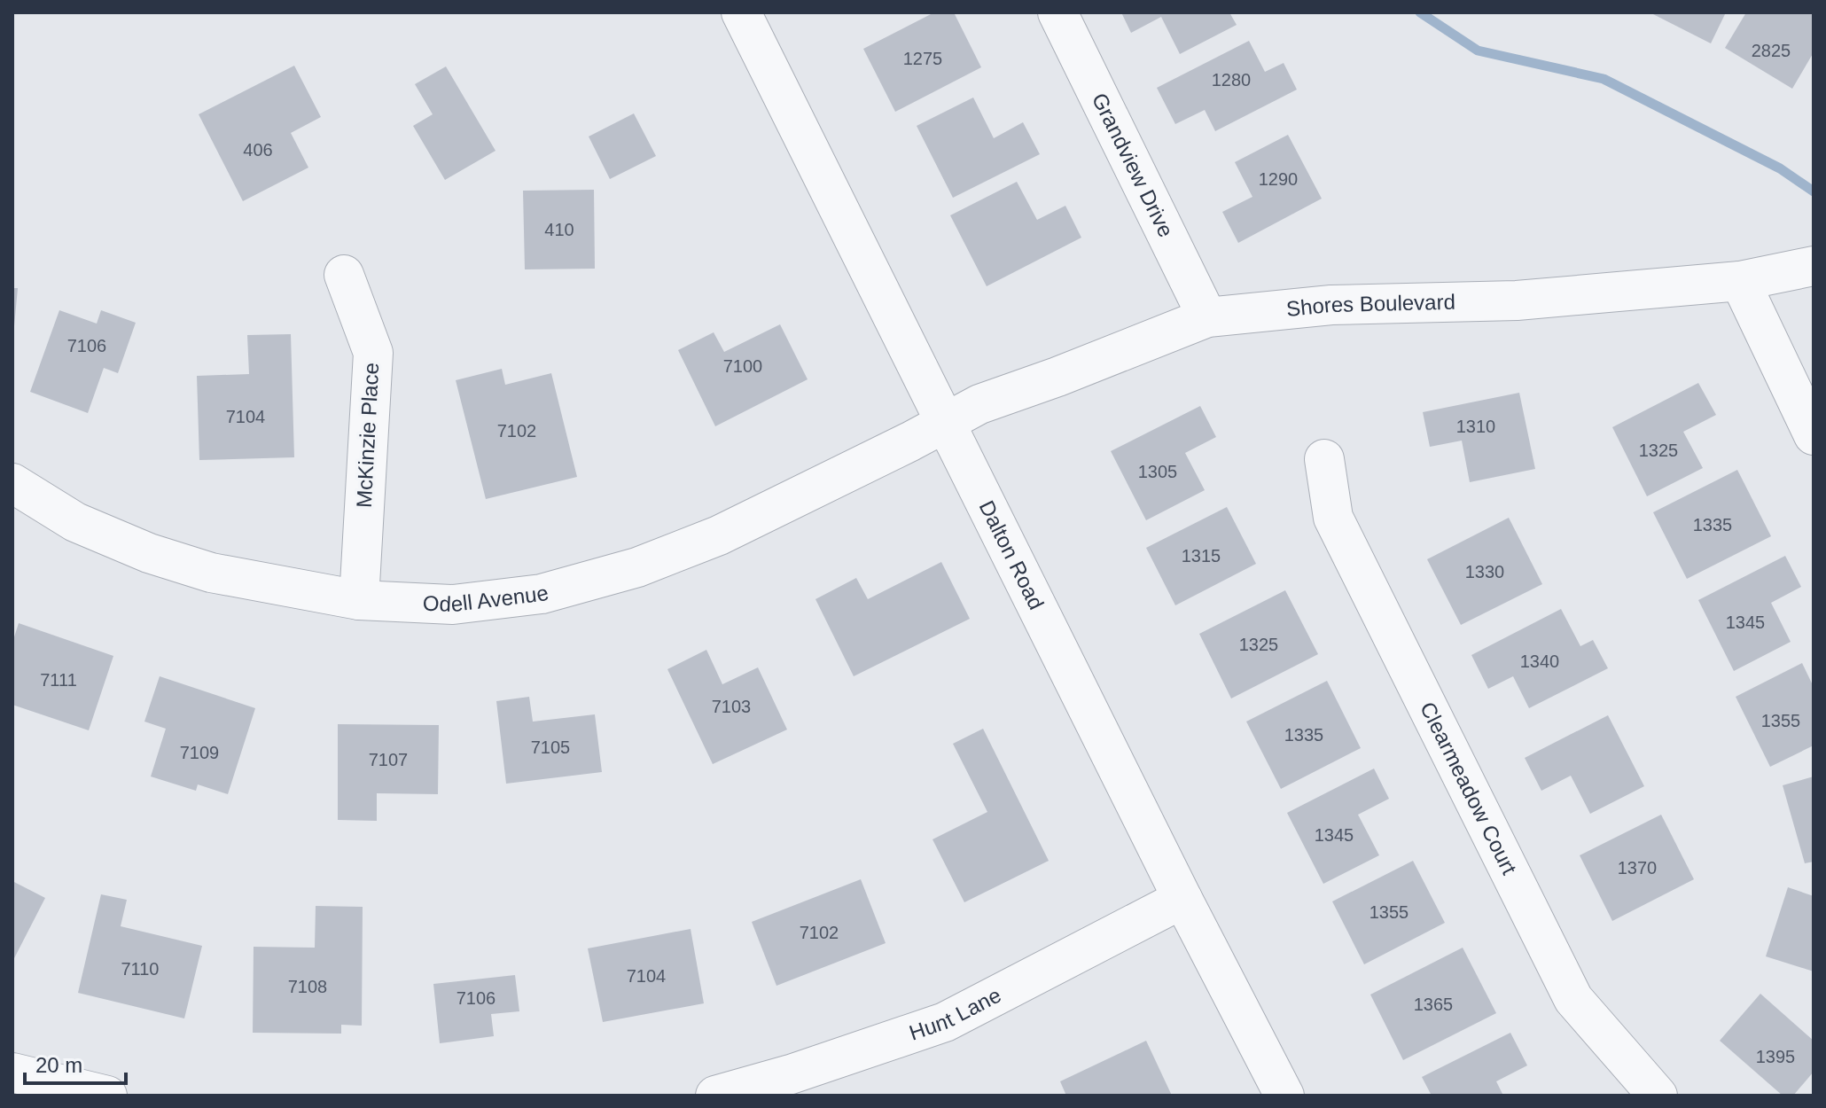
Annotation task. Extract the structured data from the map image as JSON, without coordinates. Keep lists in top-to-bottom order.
{
  "streets": {
    "street": [
      "Grandview Drive",
      "Shores Boulevard",
      "McKinzie Place",
      "Dalton Road",
      "Odell Avenue",
      "Clearmeadow Court",
      "Hunt Lane"
    ]
  },
  "crossings": [
    ["Grandview Drive", "Shores Boulevard"],
    ["Shores Boulevard", "Dalton Road"],
    ["Shores Boulevard", "Odell Avenue"],
    ["McKinzie Place", "Odell Avenue"],
    ["Dalton Road", "Odell Avenue"],
    ["Dalton Road", "Hunt Lane"]
  ],
  "house_numbers": [
    "2825",
    "1275",
    "1280",
    "406",
    "1290",
    "410",
    "7106",
    "7100",
    "7104",
    "1310",
    "7102",
    "1325",
    "1305",
    "1335",
    "1315",
    "1330",
    "1345",
    "1325",
    "1340",
    "7111",
    "7103",
    "1355",
    "1335",
    "7105",
    "7109",
    "7107",
    "1345",
    "1370",
    "1355",
    "7102",
    "7110",
    "7104",
    "7108",
    "7106",
    "1365",
    "1395"
  ],
  "scale_bar": "20 m"
}
